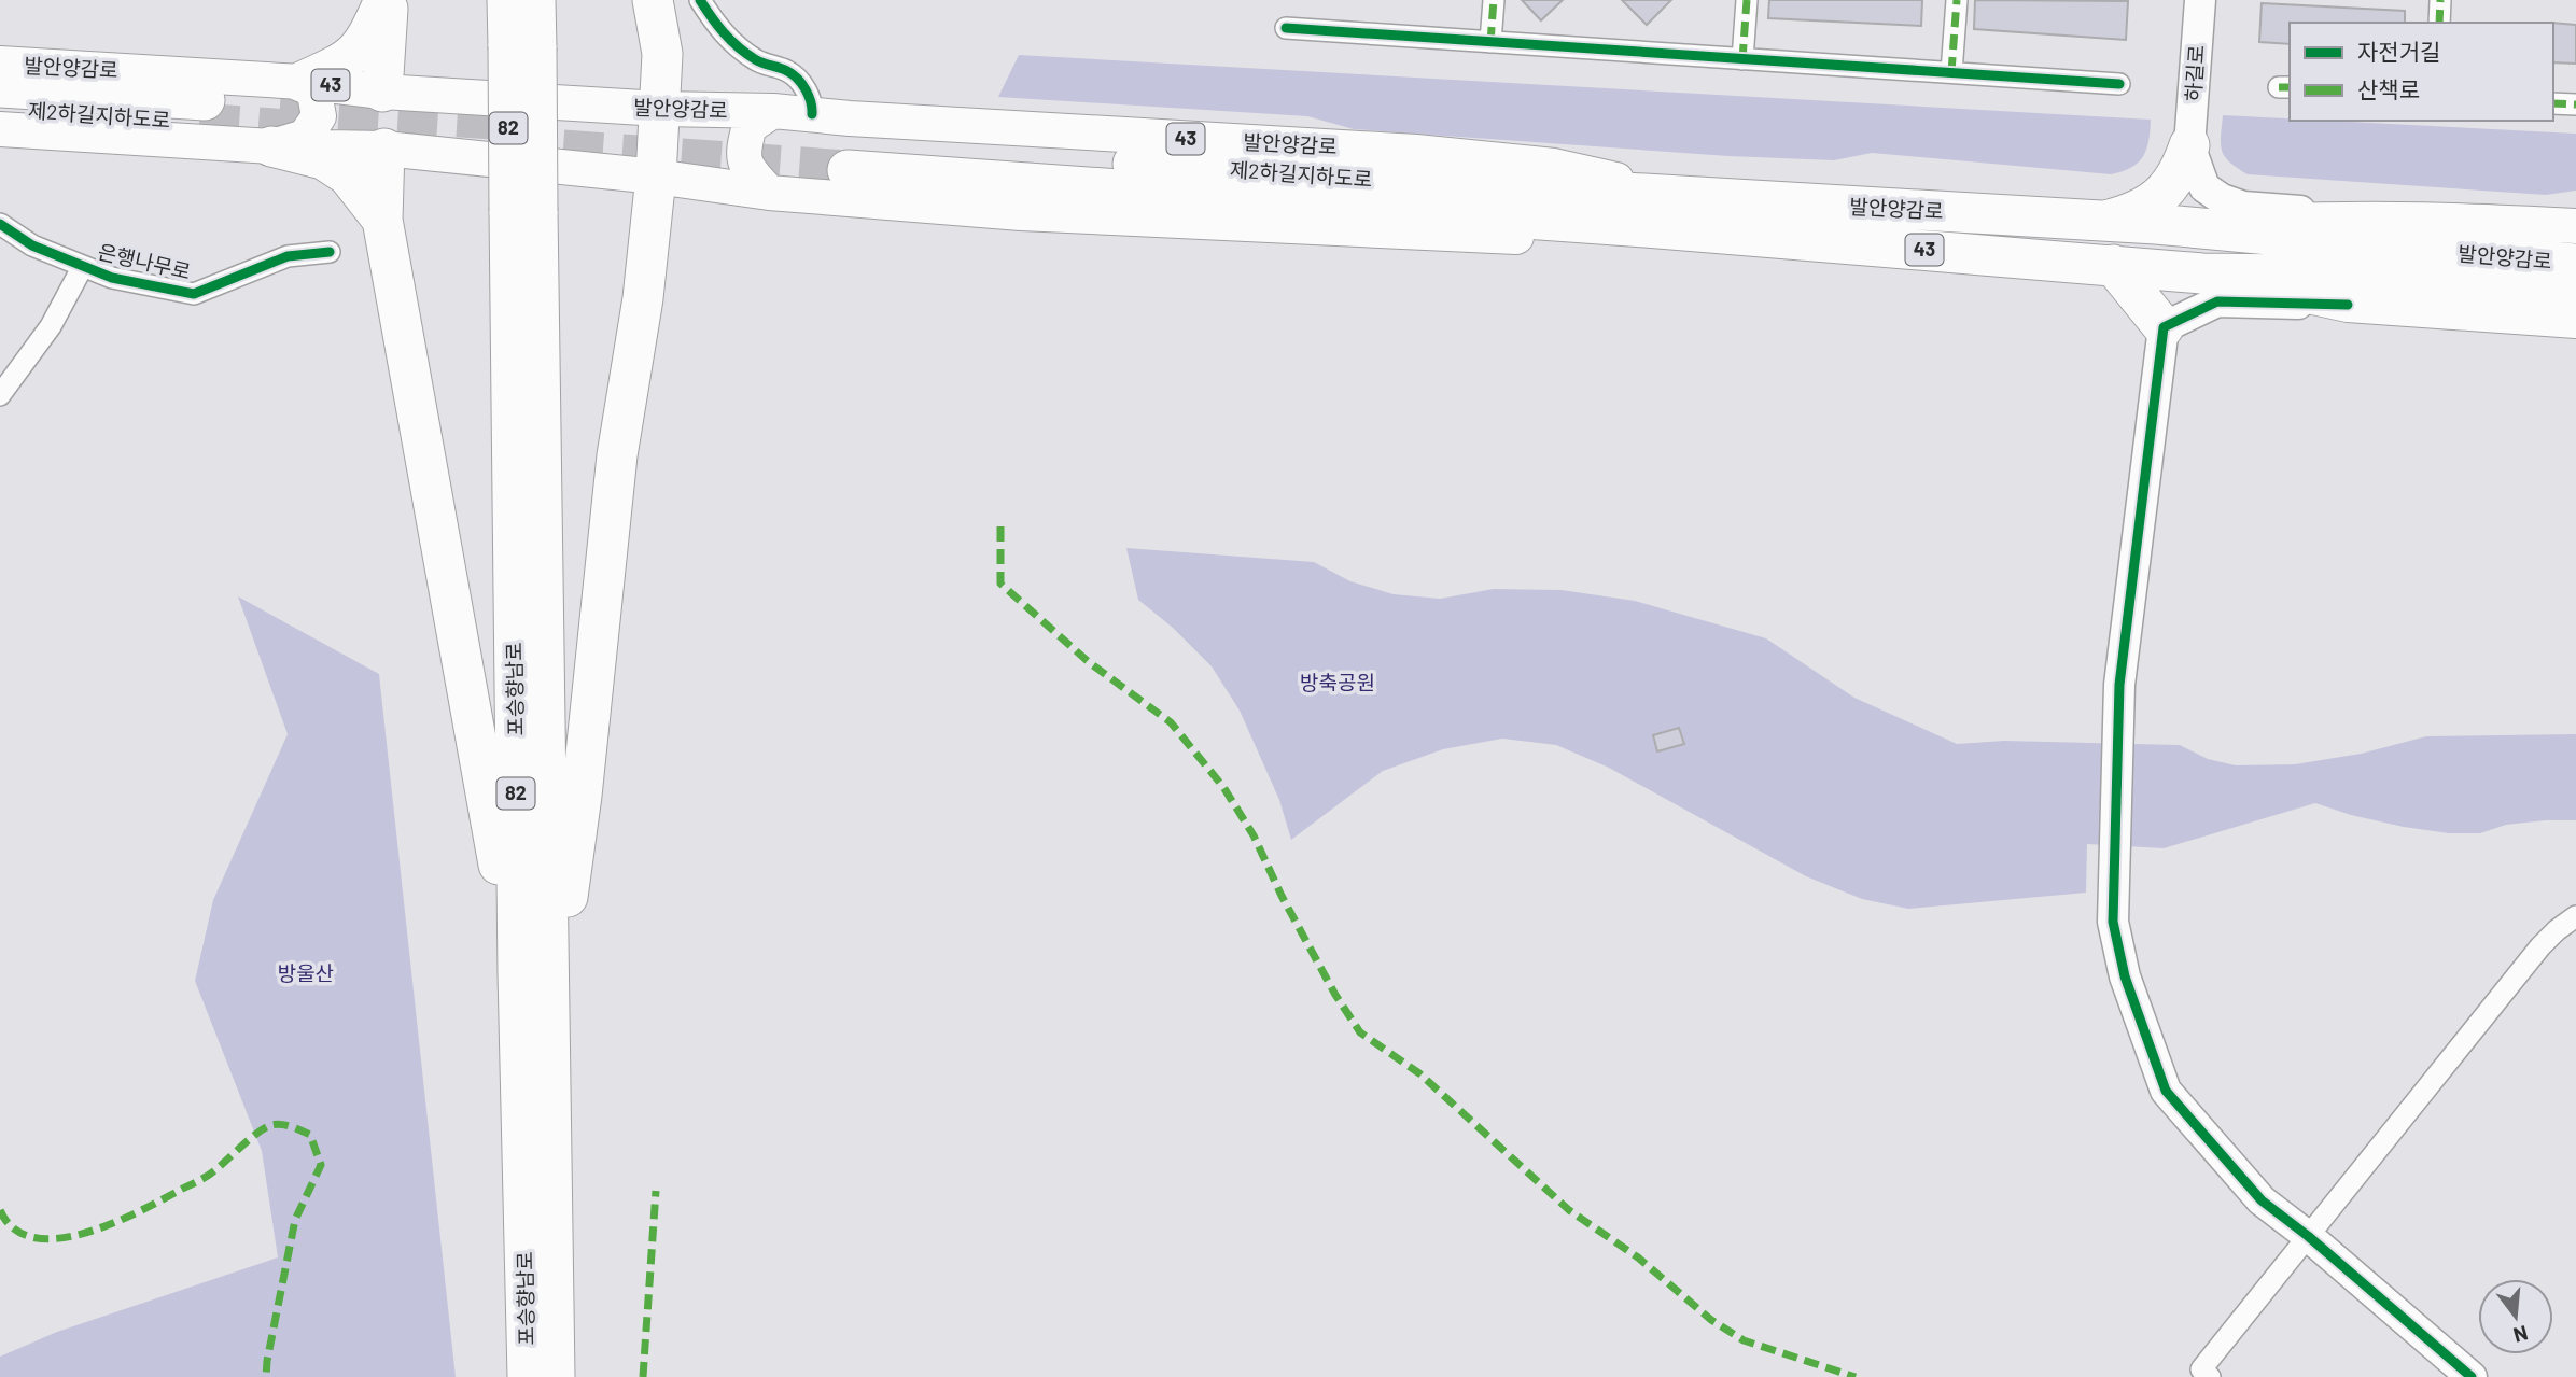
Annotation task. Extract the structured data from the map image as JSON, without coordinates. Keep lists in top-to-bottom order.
{
  "streets": {
    "highway": [
      "발안양감로",
      "43",
      "제2하길지하도로",
      "82",
      "포승향남로"
    ],
    "street": ["하길로", "은행나무로"]
  },
  "crossings": [
    ["발안양감로", "43"],
    ["발안양감로", "제2하길지하도로"]
  ],
  "parks": ["방축공원", "방울산"],
  "legend": ["자전거길", "산책로"],
  "north": "bottom"
}
